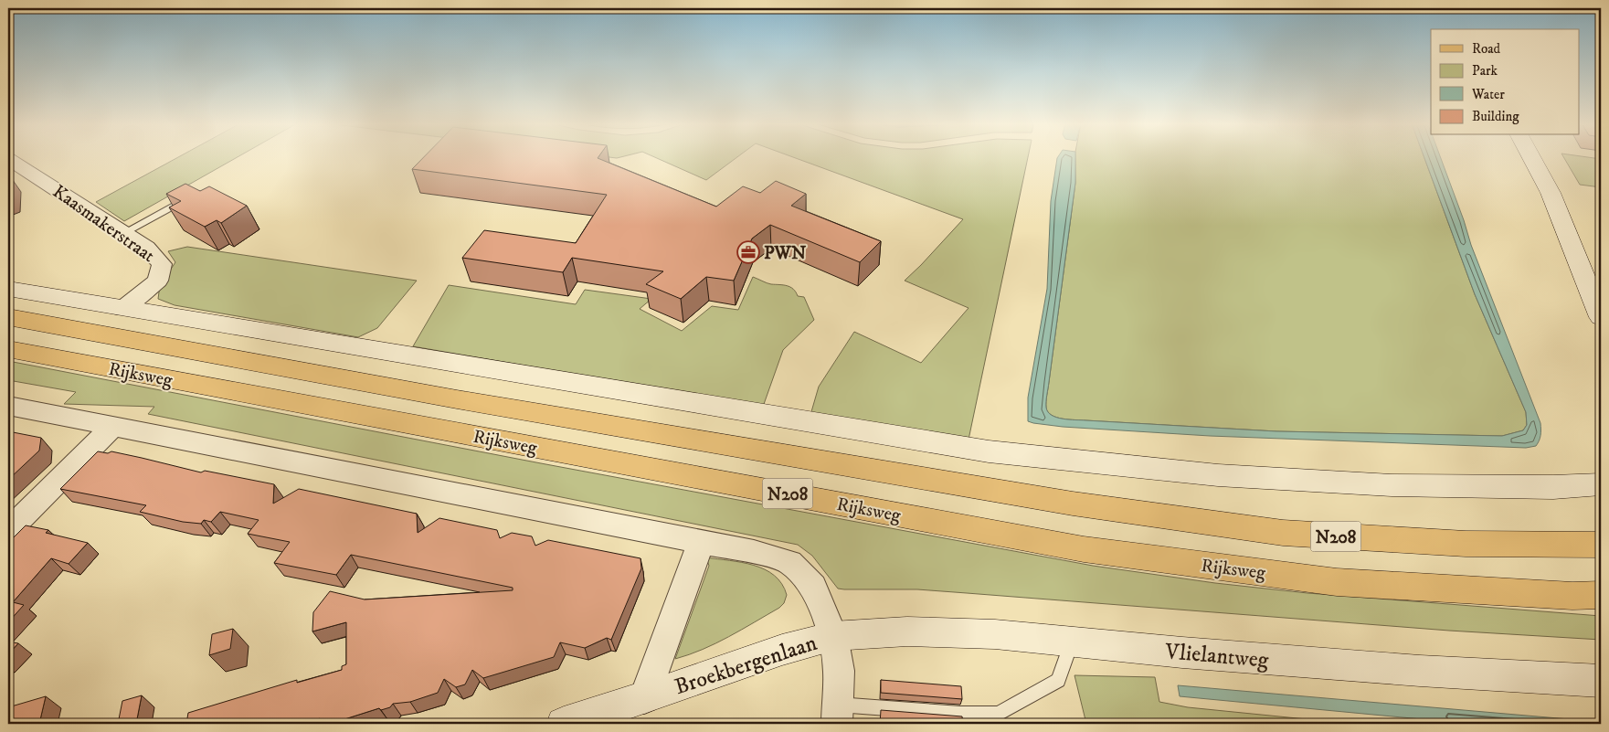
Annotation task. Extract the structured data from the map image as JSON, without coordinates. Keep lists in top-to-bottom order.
{
  "streets": {
    "main road": ["Rijksweg", "N208"],
    "street": ["Kaasmakerstraat", "Vlielantweg", "Broekbergenlaan"]
  },
  "crossings": [
    ["Vlielantweg", "Broekbergenlaan"]
  ],
  "places": {
    "office": ["PWN"]
  },
  "legend": [
    "Road",
    "Park",
    "Water",
    "Building"
  ]
}
